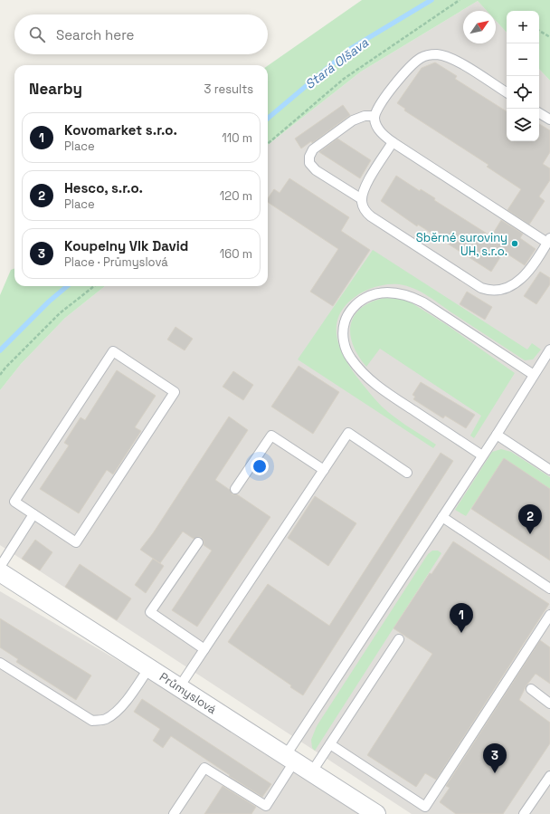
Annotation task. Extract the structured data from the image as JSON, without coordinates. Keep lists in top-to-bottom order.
{
  "streets": {
    "street": ["Průmyslová"]
  },
  "water": ["Stará Olšava"],
  "places": ["Sběrné suroviny UH, s.r.o."],
  "north": "top right",
  "page": {
    "map_buttons": ["+", "−"],
    "search": "Search here",
    "heading": ["Nearby", "3 results"],
    "list": [
      {
        "mark": "1",
        "name": "Kovomarket s.r.o.",
        "note": "Place",
        "value": "110 m"
      },
      {
        "mark": "2",
        "name": "Hesco, s.r.o.",
        "note": "Place",
        "value": "120 m"
      },
      {
        "mark": "3",
        "name": "Koupelny Vlk David",
        "note": "Place · Průmyslová",
        "value": "160 m"
      }
    ],
    "pins": ["2", "1", "3"]
  }
}
